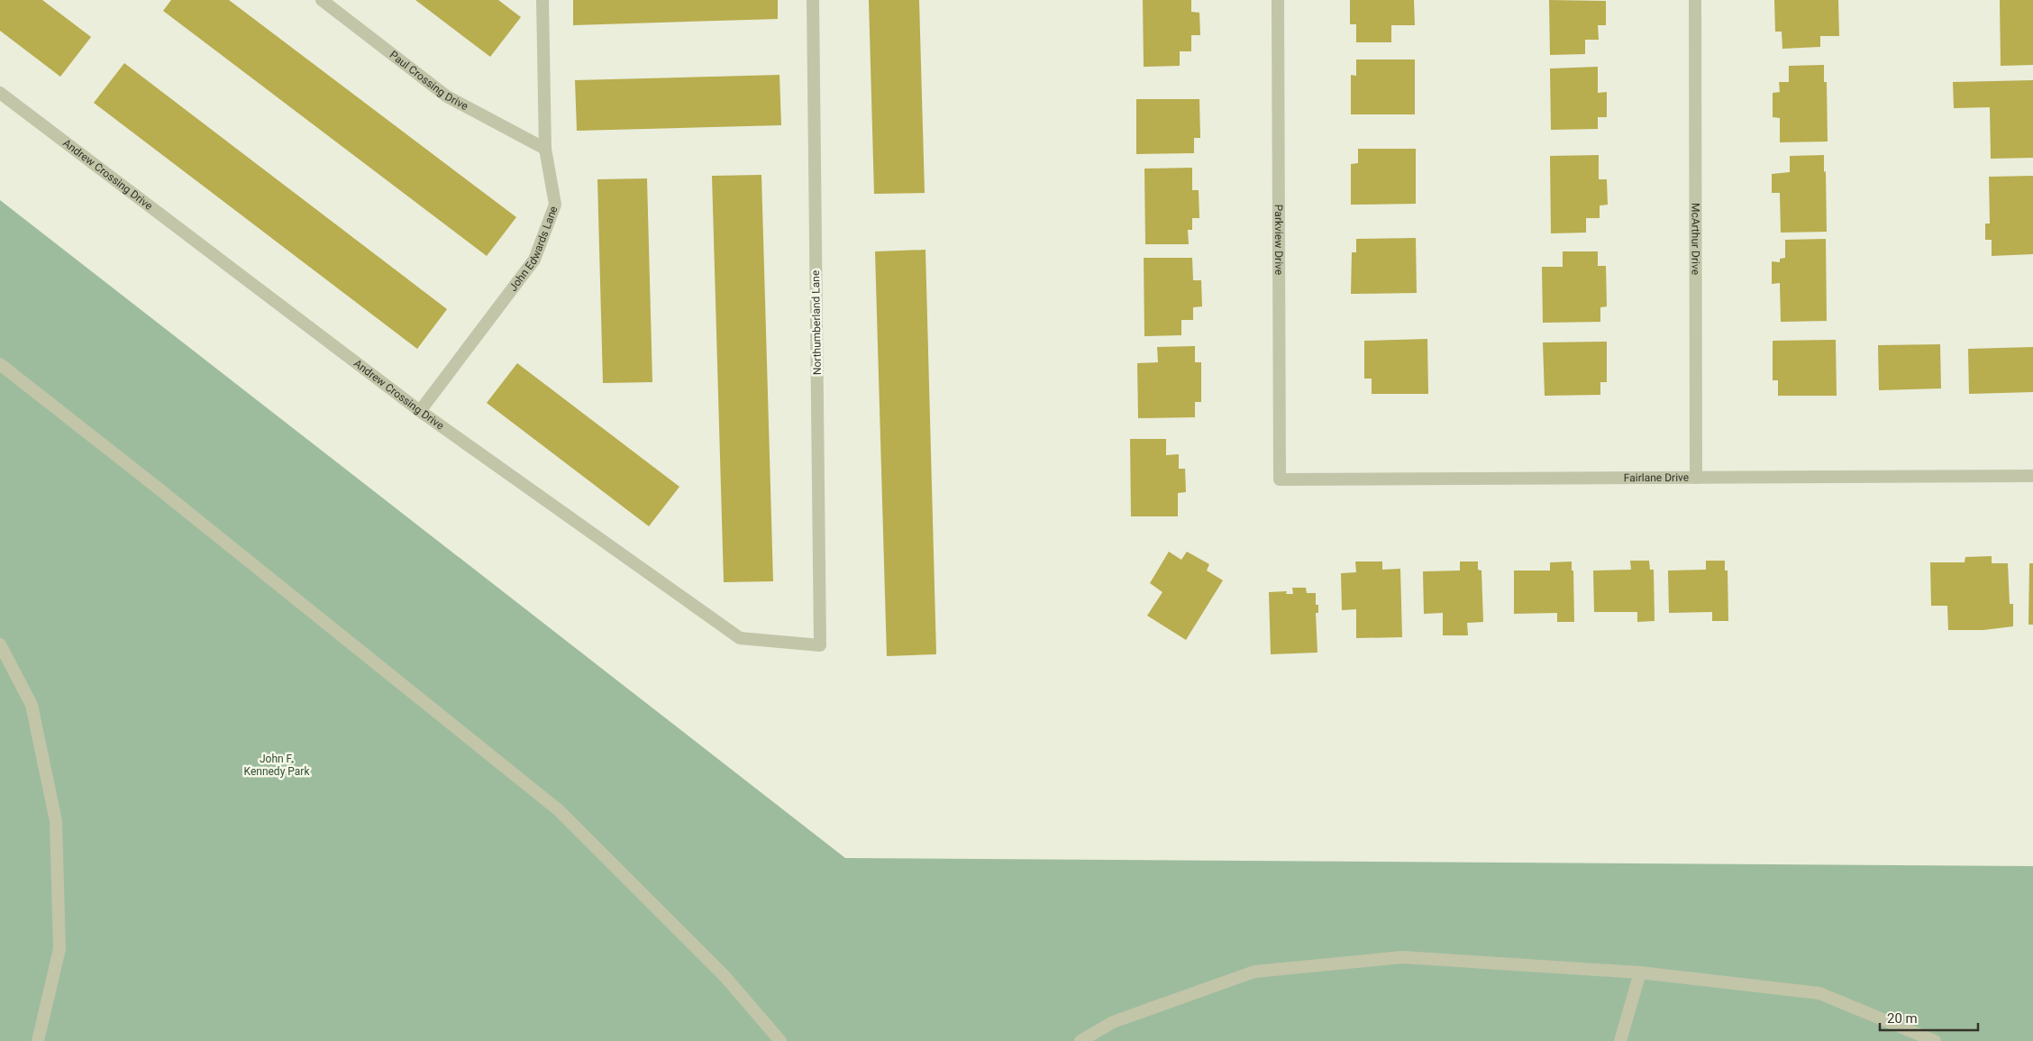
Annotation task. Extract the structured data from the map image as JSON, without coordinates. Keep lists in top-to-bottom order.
{
  "streets": {
    "street": [
      "Paul Crossing Drive",
      "Andrew Crossing Drive",
      "McArthur Drive",
      "Parkview Drive",
      "John Edwards Lane",
      "Northumberland Lane",
      "Fairlane Drive"
    ]
  },
  "crossings": [
    ["Paul Crossing Drive", "John Edwards Lane"],
    ["Andrew Crossing Drive", "John Edwards Lane"],
    ["Andrew Crossing Drive", "Northumberland Lane"],
    ["McArthur Drive", "Fairlane Drive"],
    ["Parkview Drive", "Fairlane Drive"]
  ],
  "parks": ["John F. Kennedy Park"],
  "scale_bar": "20 m"
}
